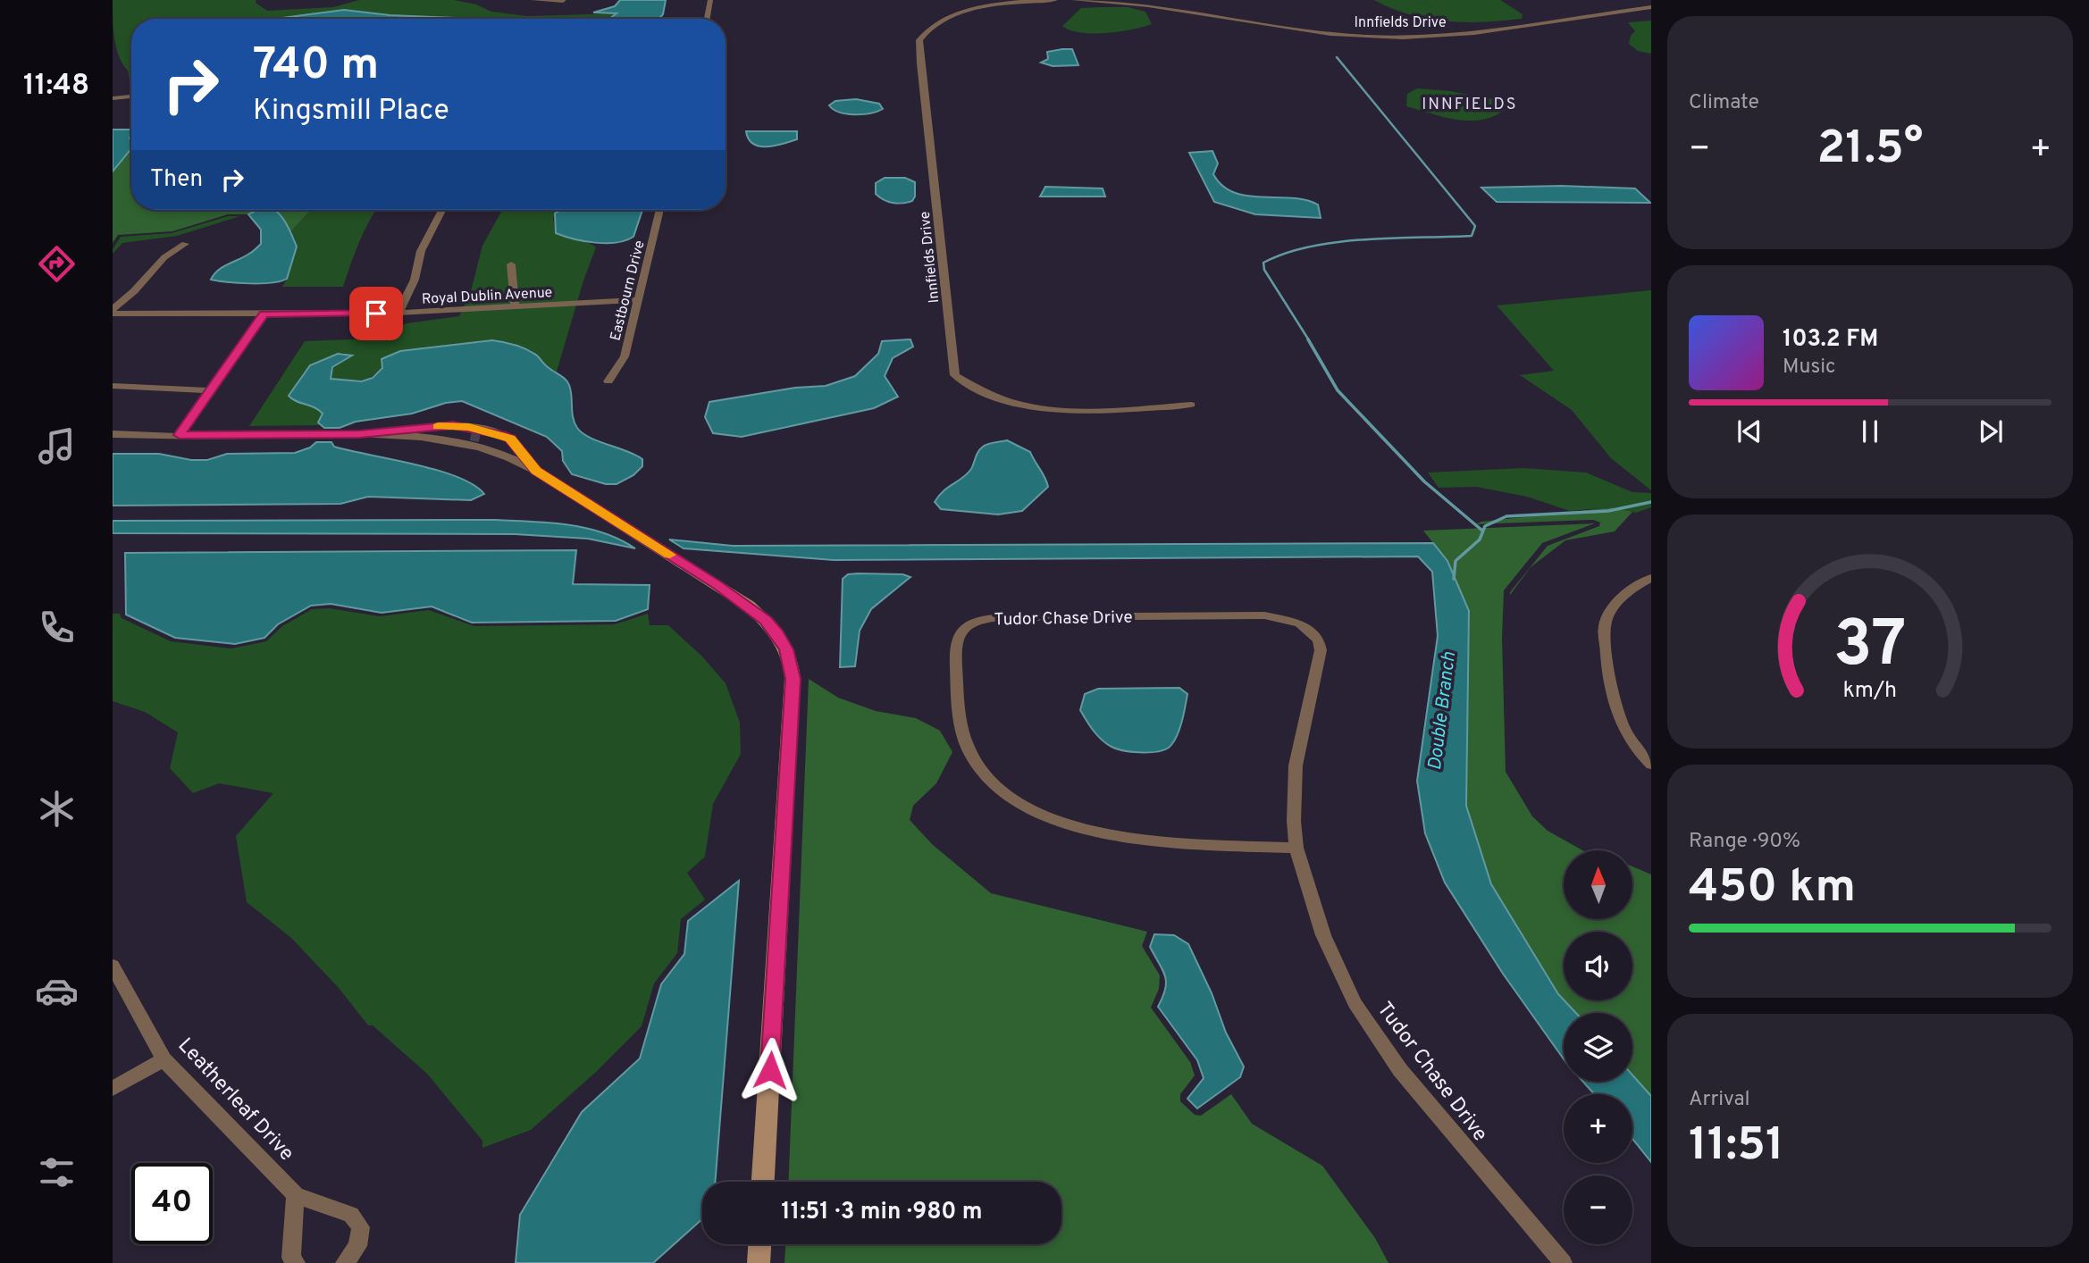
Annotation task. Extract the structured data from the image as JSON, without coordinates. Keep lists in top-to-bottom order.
{
  "streets": {
    "street": [
      "Innfields Drive",
      "Eastbourn Drive",
      "Royal Dublin Avenue",
      "Tudor Chase Drive",
      "Leatherleaf Drive"
    ]
  },
  "crossings": [
    ["Eastbourn Drive", "Royal Dublin Avenue"]
  ],
  "districts": ["INNFIELDS"],
  "water": ["Double Branch"],
  "north": "top",
  "page": {
    "tabs": "11:48",
    "tile": [
      "Climate",
      ["Range · 90%", "450 km"],
      ["Arrival", "11:51"]
    ],
    "turn": ["740 m", "Kingsmill Place"],
    "heat": ["−", "21.5°", "+"],
    "then": "Then",
    "song": ["103.2 FM", "Music"],
    "map_buttons": ["+", "−"],
    "limit": "40",
    "trip": "11:51 · 3 min · 980 m",
    "gauge": ["37", "km/h"]
  }
}
